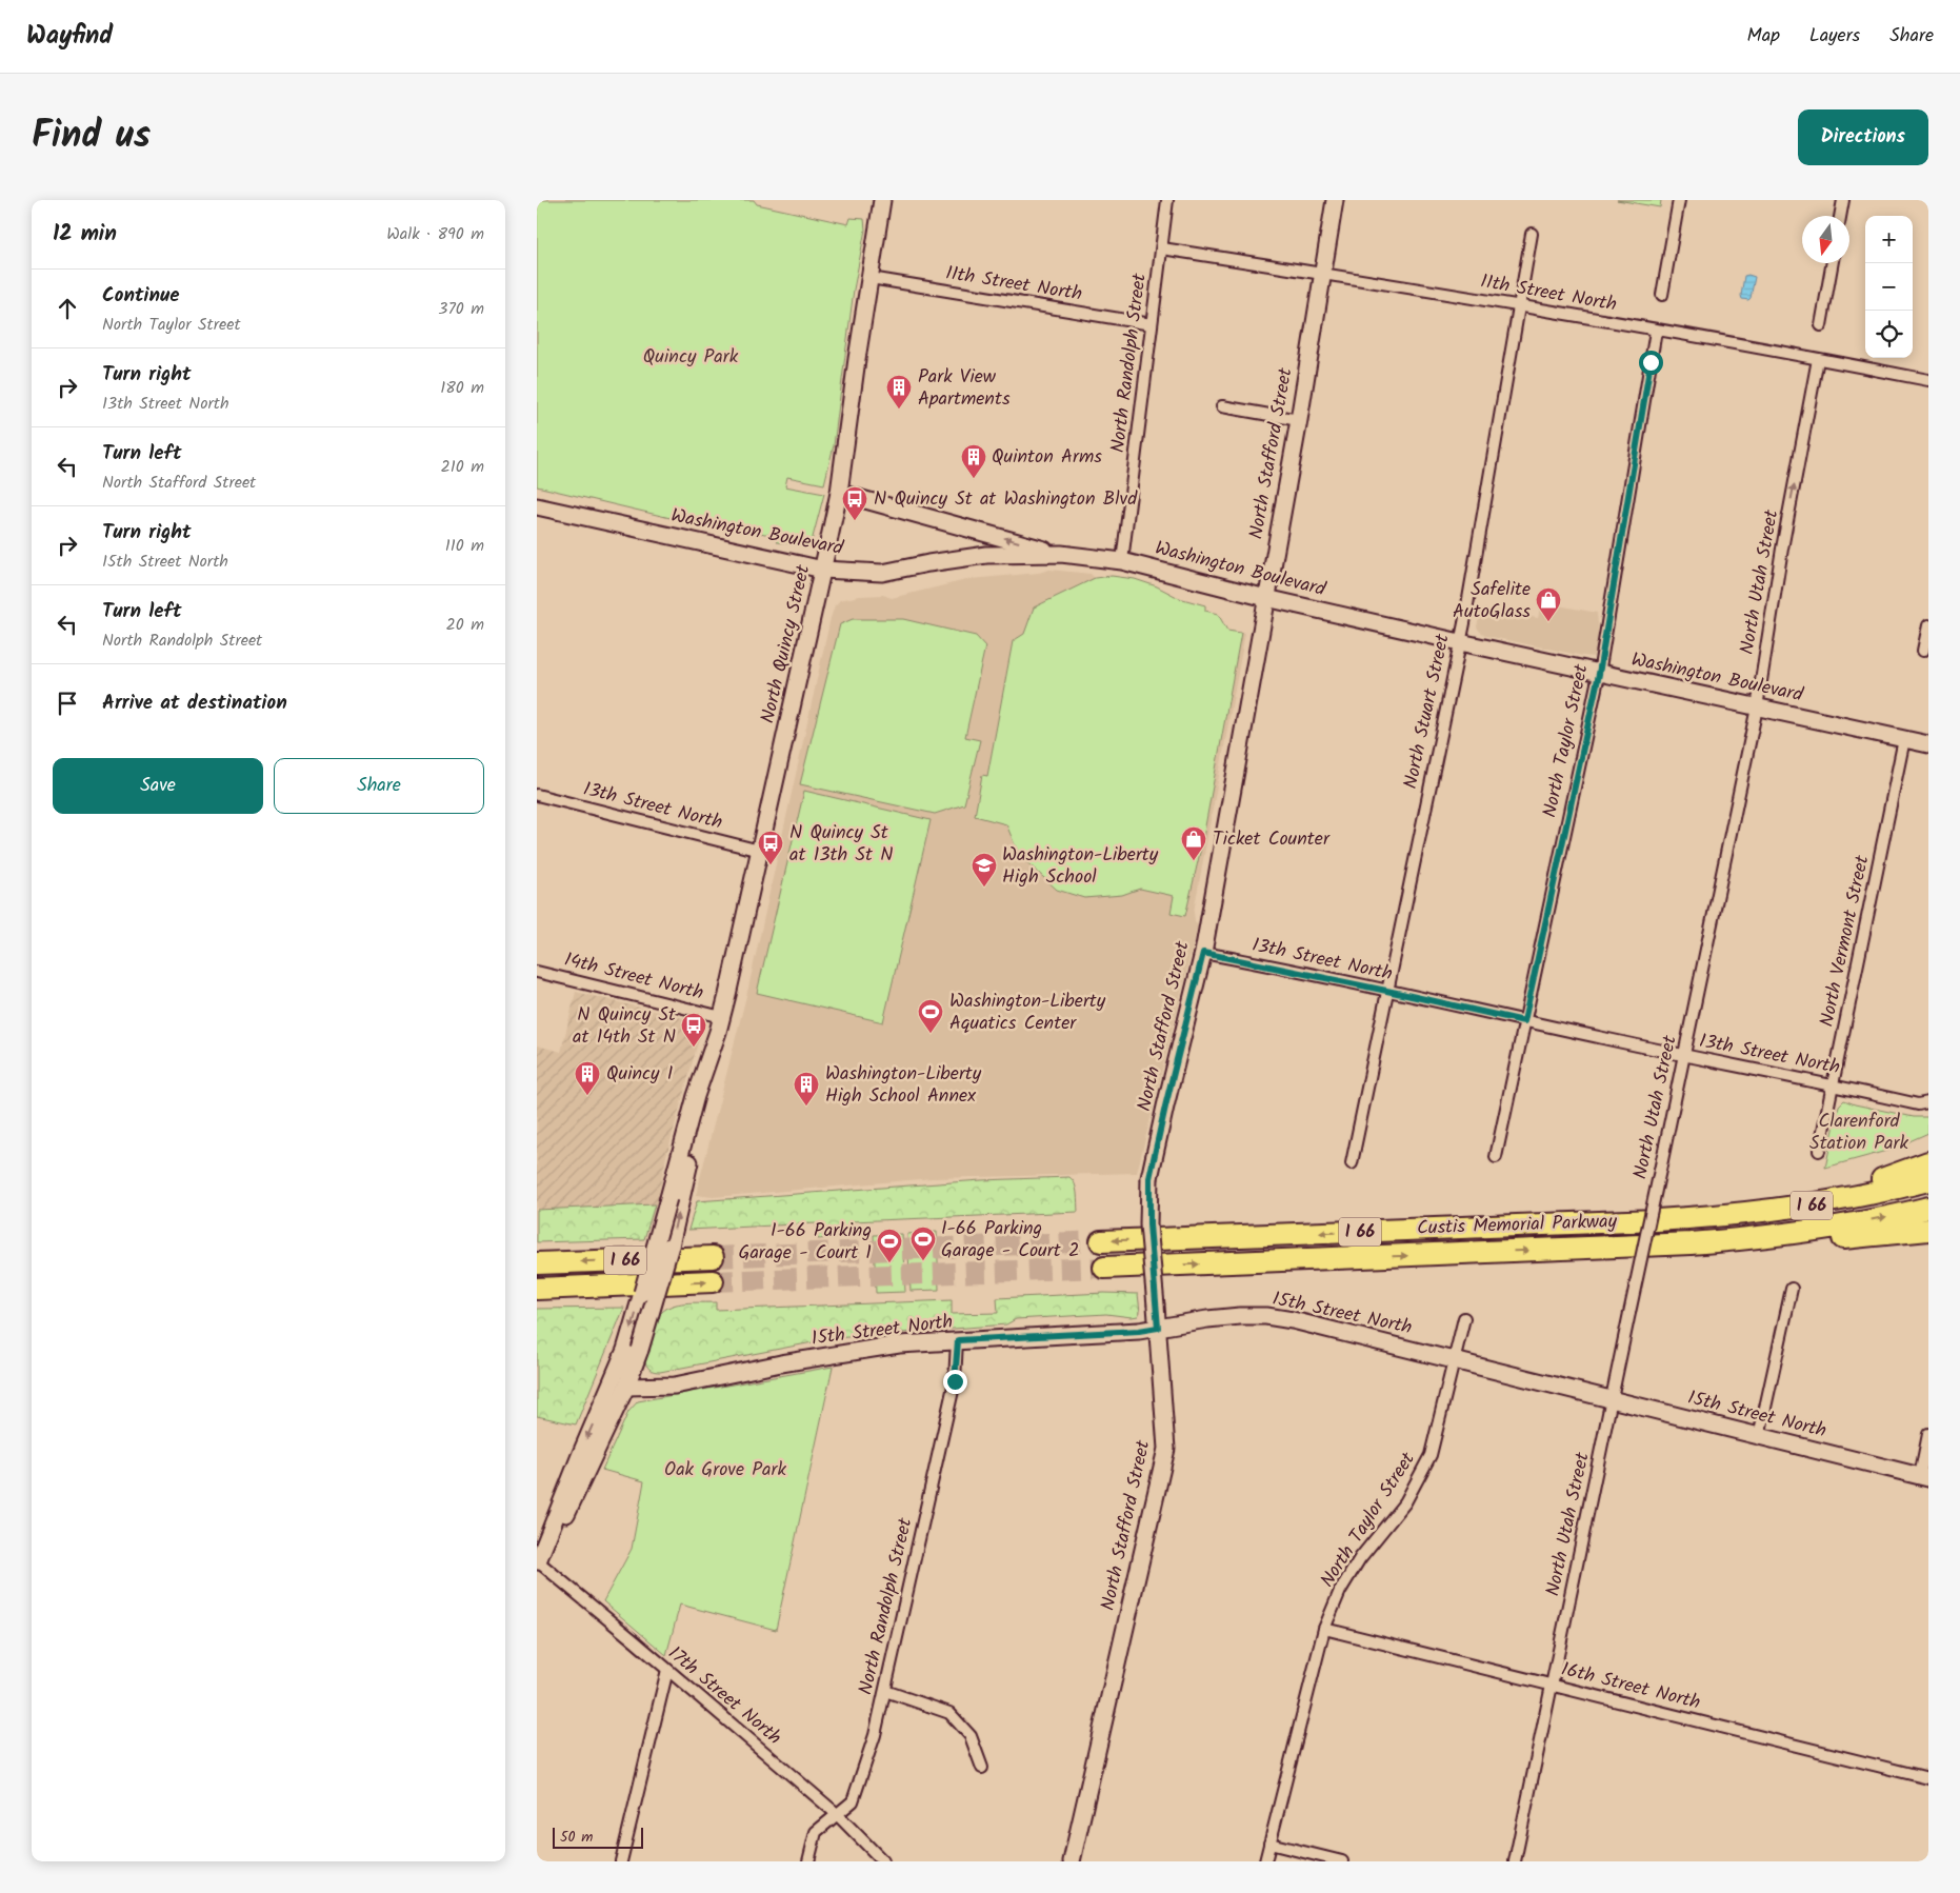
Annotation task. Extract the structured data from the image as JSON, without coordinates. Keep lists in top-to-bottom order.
{
  "streets": {
    "highway": ["I 66", "Custis Memorial Parkway"],
    "main road": [
      "North Stafford Street",
      "Washington Boulevard",
      "North Quincy Street",
      "15th Street North"
    ],
    "street": [
      "11th Street North",
      "North Randolph Street",
      "North Utah Street",
      "North Stuart Street",
      "North Taylor Street",
      "13th Street North",
      "North Vermont Street",
      "14th Street North",
      "16th Street North",
      "17th Street North"
    ]
  },
  "crossings": [
    ["11th Street North", "North Randolph Street"],
    ["11th Street North", "North Stafford Street"],
    ["11th Street North", "North Utah Street"],
    ["11th Street North", "North Quincy Street"],
    ["11th Street North", "North Stuart Street"],
    ["11th Street North", "North Taylor Street"],
    ["North Randolph Street", "Washington Boulevard"],
    ["North Randolph Street", "15th Street North"],
    ["North Randolph Street", "17th Street North"],
    ["North Stafford Street", "Washington Boulevard"],
    ["North Stafford Street", "13th Street North"],
    ["North Stafford Street", "15th Street North"],
    ["Washington Boulevard", "North Utah Street"],
    ["Washington Boulevard", "North Quincy Street"],
    ["Washington Boulevard", "North Stuart Street"],
    ["Washington Boulevard", "North Taylor Street"],
    ["Washington Boulevard", "North Vermont Street"],
    ["North Utah Street", "13th Street North"],
    ["North Utah Street", "15th Street North"],
    ["North Utah Street", "16th Street North"],
    ["North Quincy Street", "13th Street North"],
    ["North Quincy Street", "14th Street North"],
    ["North Quincy Street", "15th Street North"],
    ["North Quincy Street", "17th Street North"],
    ["North Stuart Street", "13th Street North"],
    ["North Taylor Street", "13th Street North"],
    ["North Taylor Street", "15th Street North"],
    ["North Taylor Street", "16th Street North"],
    ["13th Street North", "North Vermont Street"]
  ],
  "parks": ["Quincy Park", "Clarenford Station Park", "Oak Grove Park"],
  "places": {
    "building": [
      "Park View Apartments",
      "Quinton Arms",
      "Quincy I",
      "Washington-Liberty High School Annex"
    ],
    "bus stop": ["N Quincy St at Washington Blvd", "N Quincy St at 13th St N", "N Quincy St at 14th St N"],
    "shop": ["Safelite AutoGlass", "Ticket Counter"],
    "school or university": ["Washington-Liberty High School"],
    "sports": ["Washington-Liberty Aquatics Center", "I-66 Parking Garage - Court 2", "I-66 Parking Garage - Court 1"]
  },
  "scale_bar": "50 m",
  "north": "bottom",
  "page": {
    "header": "Wayfind",
    "nav": ["Map", "Layers", "Share"],
    "title": "Find us",
    "buttons": [
      "Directions",
      ["Save", "Share"]
    ],
    "heading": ["12 min", "Walk · 890 m"],
    "map_buttons": ["+", "−"],
    "list": [
      ["Continue", "North Taylor Street", "370 m"],
      ["Turn right", "13th Street North", "180 m"],
      ["Turn left", "North Stafford Street", "210 m"],
      ["Turn right", "15th Street North", "110 m"],
      ["Turn left", "North Randolph Street", "20 m"],
      "Arrive at destination"
    ],
    "scale": "50 m"
  }
}
